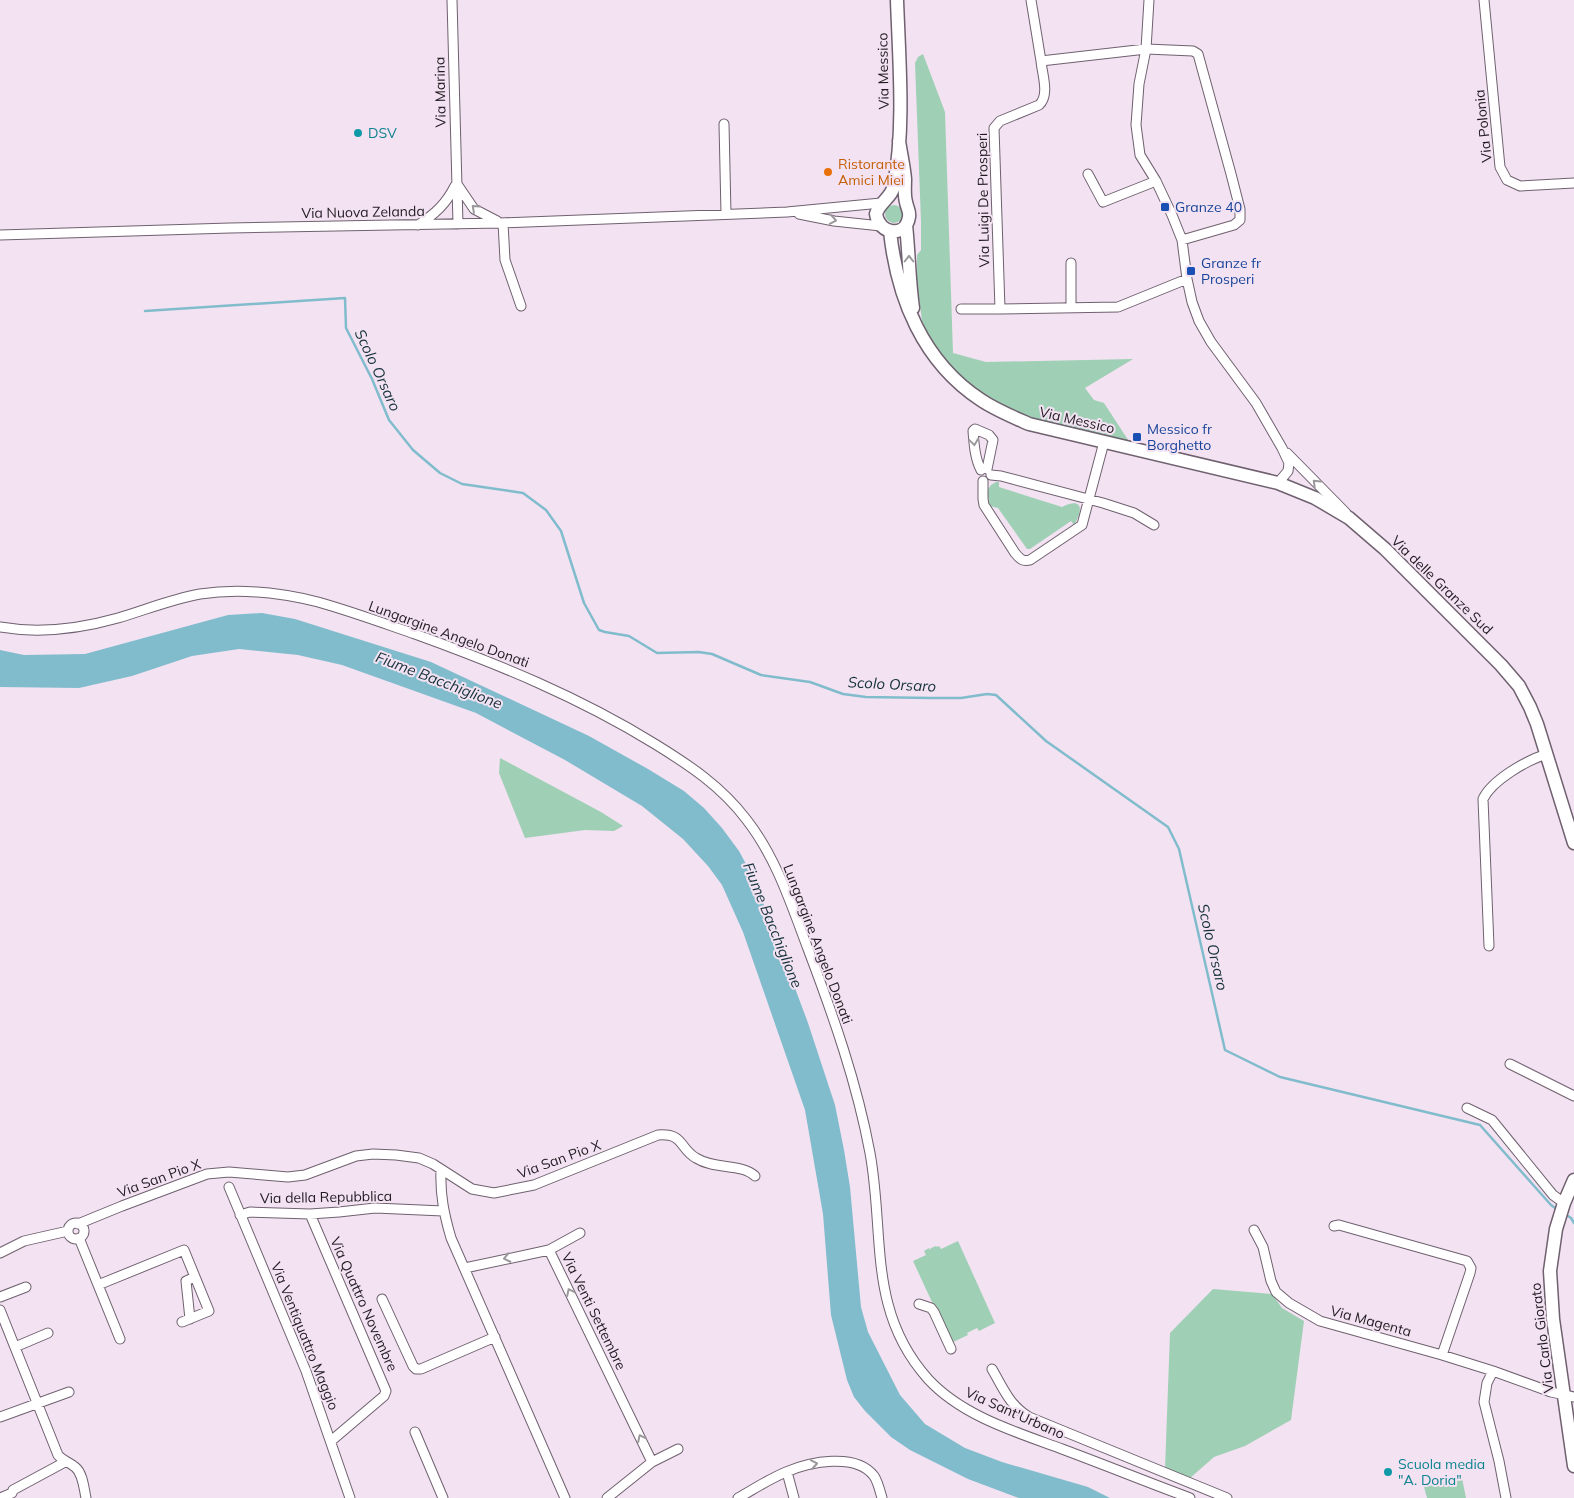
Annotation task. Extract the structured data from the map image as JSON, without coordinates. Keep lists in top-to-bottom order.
{
  "streets": {
    "street": [
      "Via Messico",
      "Via Marina",
      "Via Polonia",
      "Via Luigi De Prosperi",
      "Via Nuova Zelanda",
      "Via delle Granze Sud",
      "Lungargine Angelo Donati",
      "Via San Pio X",
      "Via della Repubblica",
      "Via Quattro Novembre",
      "Via Venti Settembre",
      "Via Magenta",
      "Via Ventiquattro Maggio",
      "Via Carlo Giorato",
      "Via Sant'Urbano"
    ]
  },
  "crossings": [
    ["Via Messico", "Via Nuova Zelanda"],
    ["Via Messico", "Via delle Granze Sud"],
    ["Via Marina", "Via Nuova Zelanda"],
    ["Lungargine Angelo Donati", "Via Sant'Urbano"],
    ["Via della Repubblica", "Via Quattro Novembre"],
    ["Via della Repubblica", "Via Ventiquattro Maggio"],
    ["Via Quattro Novembre", "Via Ventiquattro Maggio"],
    ["Via Magenta", "Via Carlo Giorato"]
  ],
  "one_way": ["Via Venti Settembre"],
  "water": ["Scolo Orsaro", "Fiume Bacchiglione"],
  "places": {
    "other": ["DSV", "Ristorante Amici Miei", "Scuola media \"A. Doria\""],
    "transit": ["Granze 40", "Granze fr Prosperi", "Messico fr Borghetto"]
  }
}
